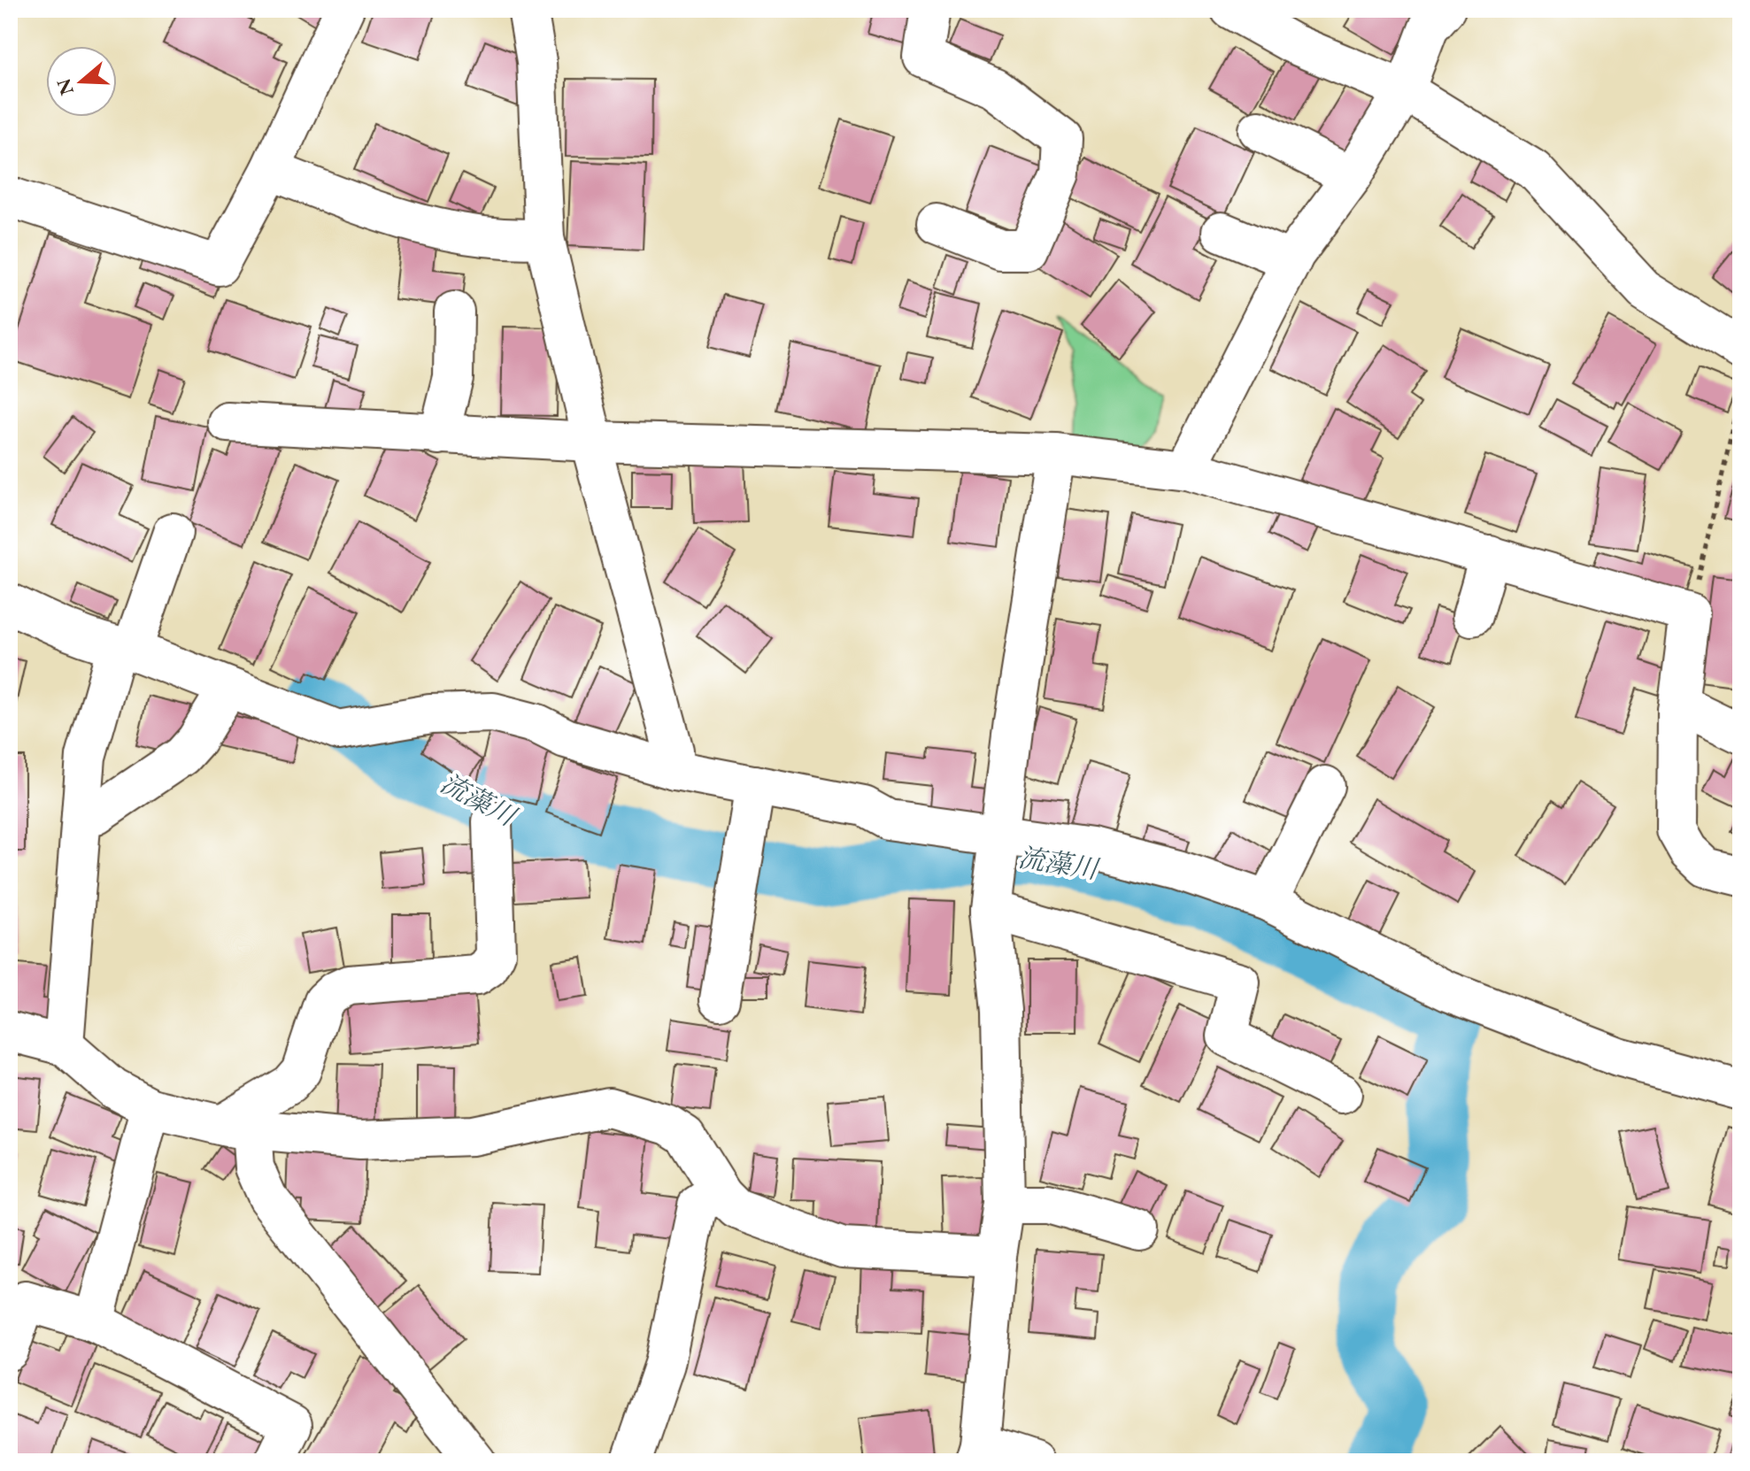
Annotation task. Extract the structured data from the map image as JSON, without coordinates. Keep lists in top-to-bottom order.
{
  "water": ["流藻川"],
  "north": "left"
}
